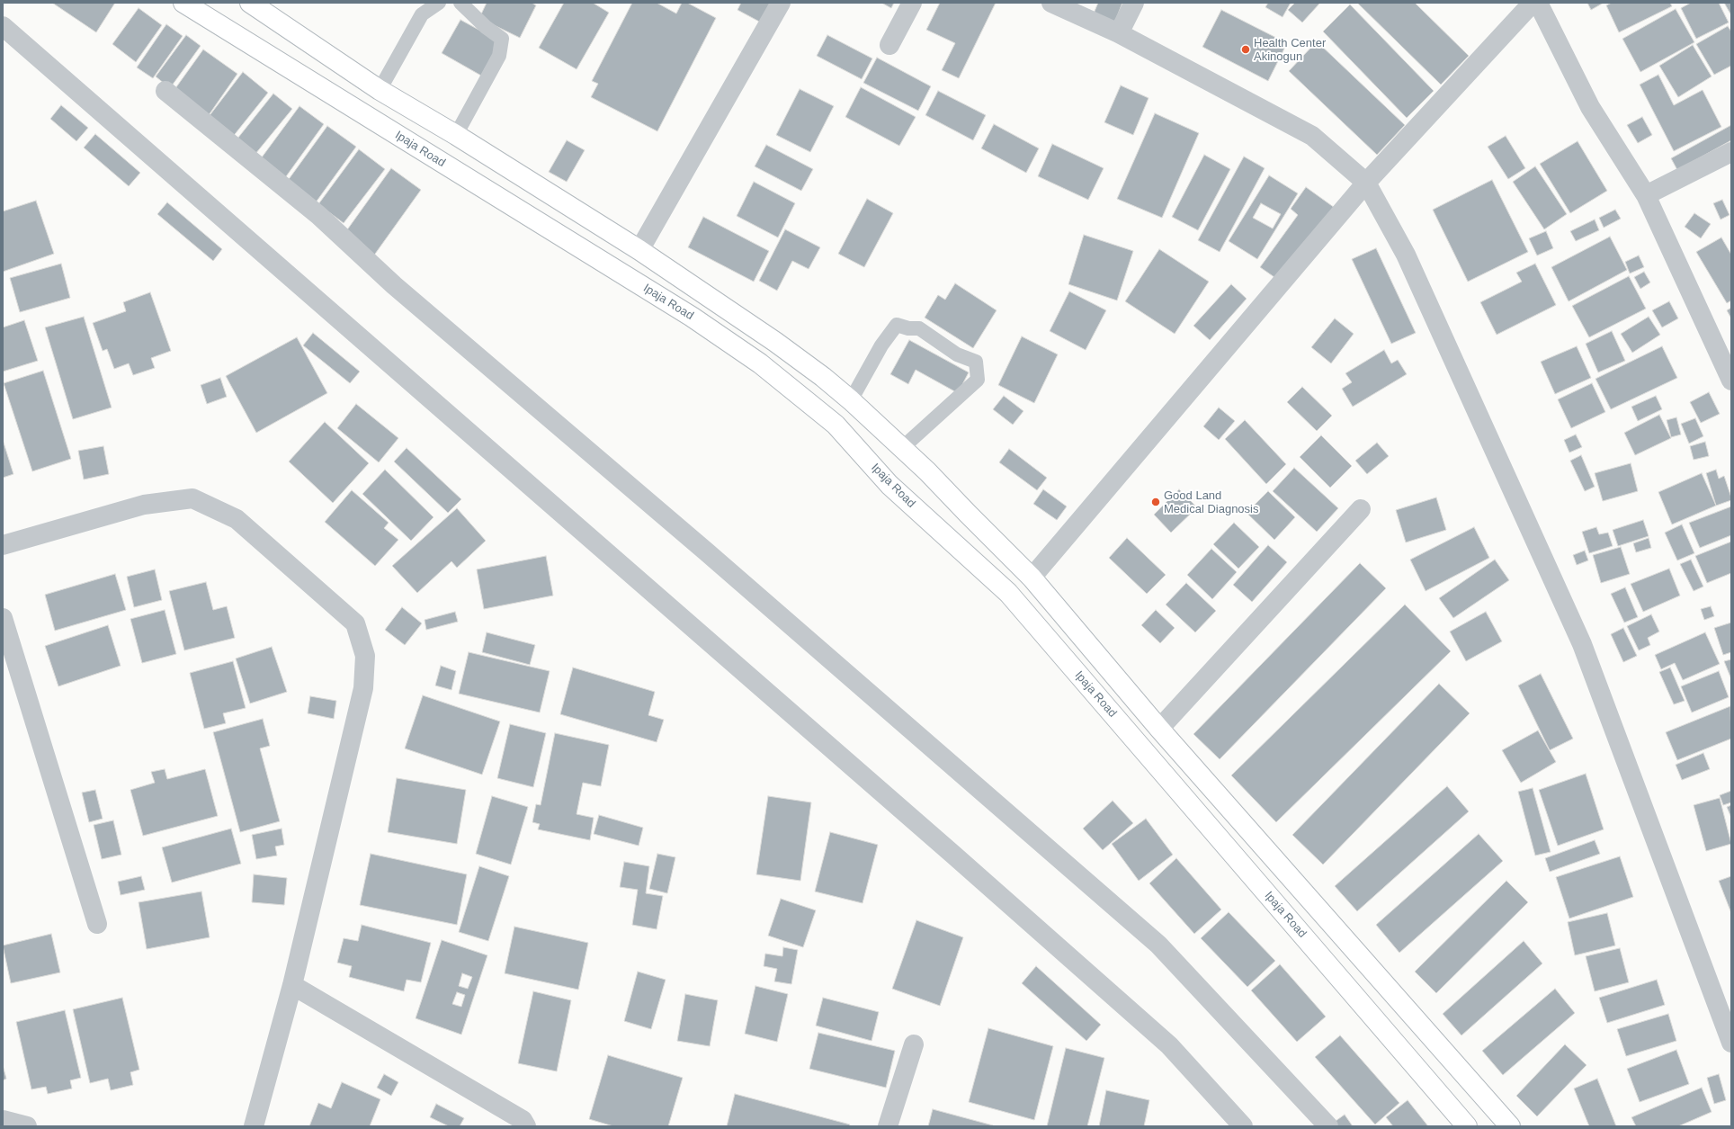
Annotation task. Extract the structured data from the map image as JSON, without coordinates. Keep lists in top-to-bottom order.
{
  "streets": {
    "main road": ["Ipaja Road"]
  },
  "places": ["Health Center Akinogun", "Good Land Medical Diagnosis"]
}
